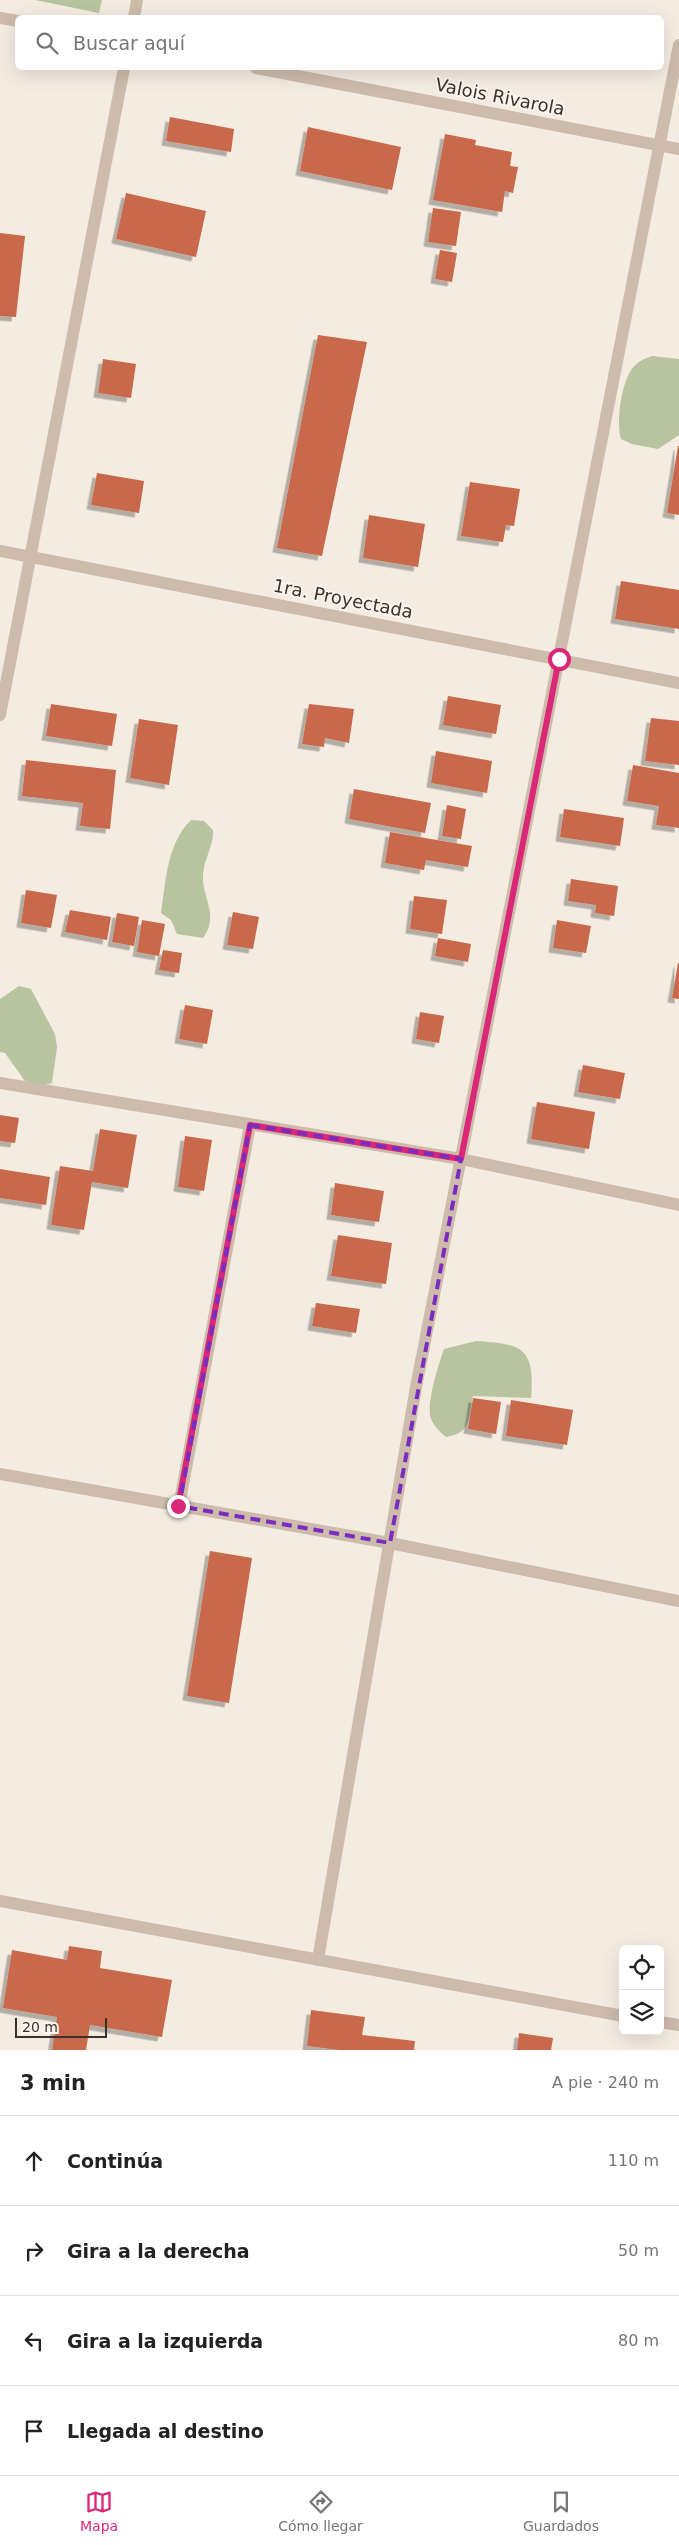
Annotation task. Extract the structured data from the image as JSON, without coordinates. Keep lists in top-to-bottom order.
{
  "streets": {
    "street": ["Valois Rivarola", "1ra. Proyectada"]
  },
  "scale_bar": "20 m",
  "page": {
    "search": "Buscar aquí",
    "scale": "20 m",
    "heading": ["3 min", "A pie · 240 m"],
    "list": [
      ["Continúa", "110 m"],
      ["Gira a la derecha", "50 m"],
      ["Gira a la izquierda", "80 m"],
      "Llegada al destino"
    ],
    "nav": ["Mapa", "Cómo llegar", "Guardados"]
  }
}
